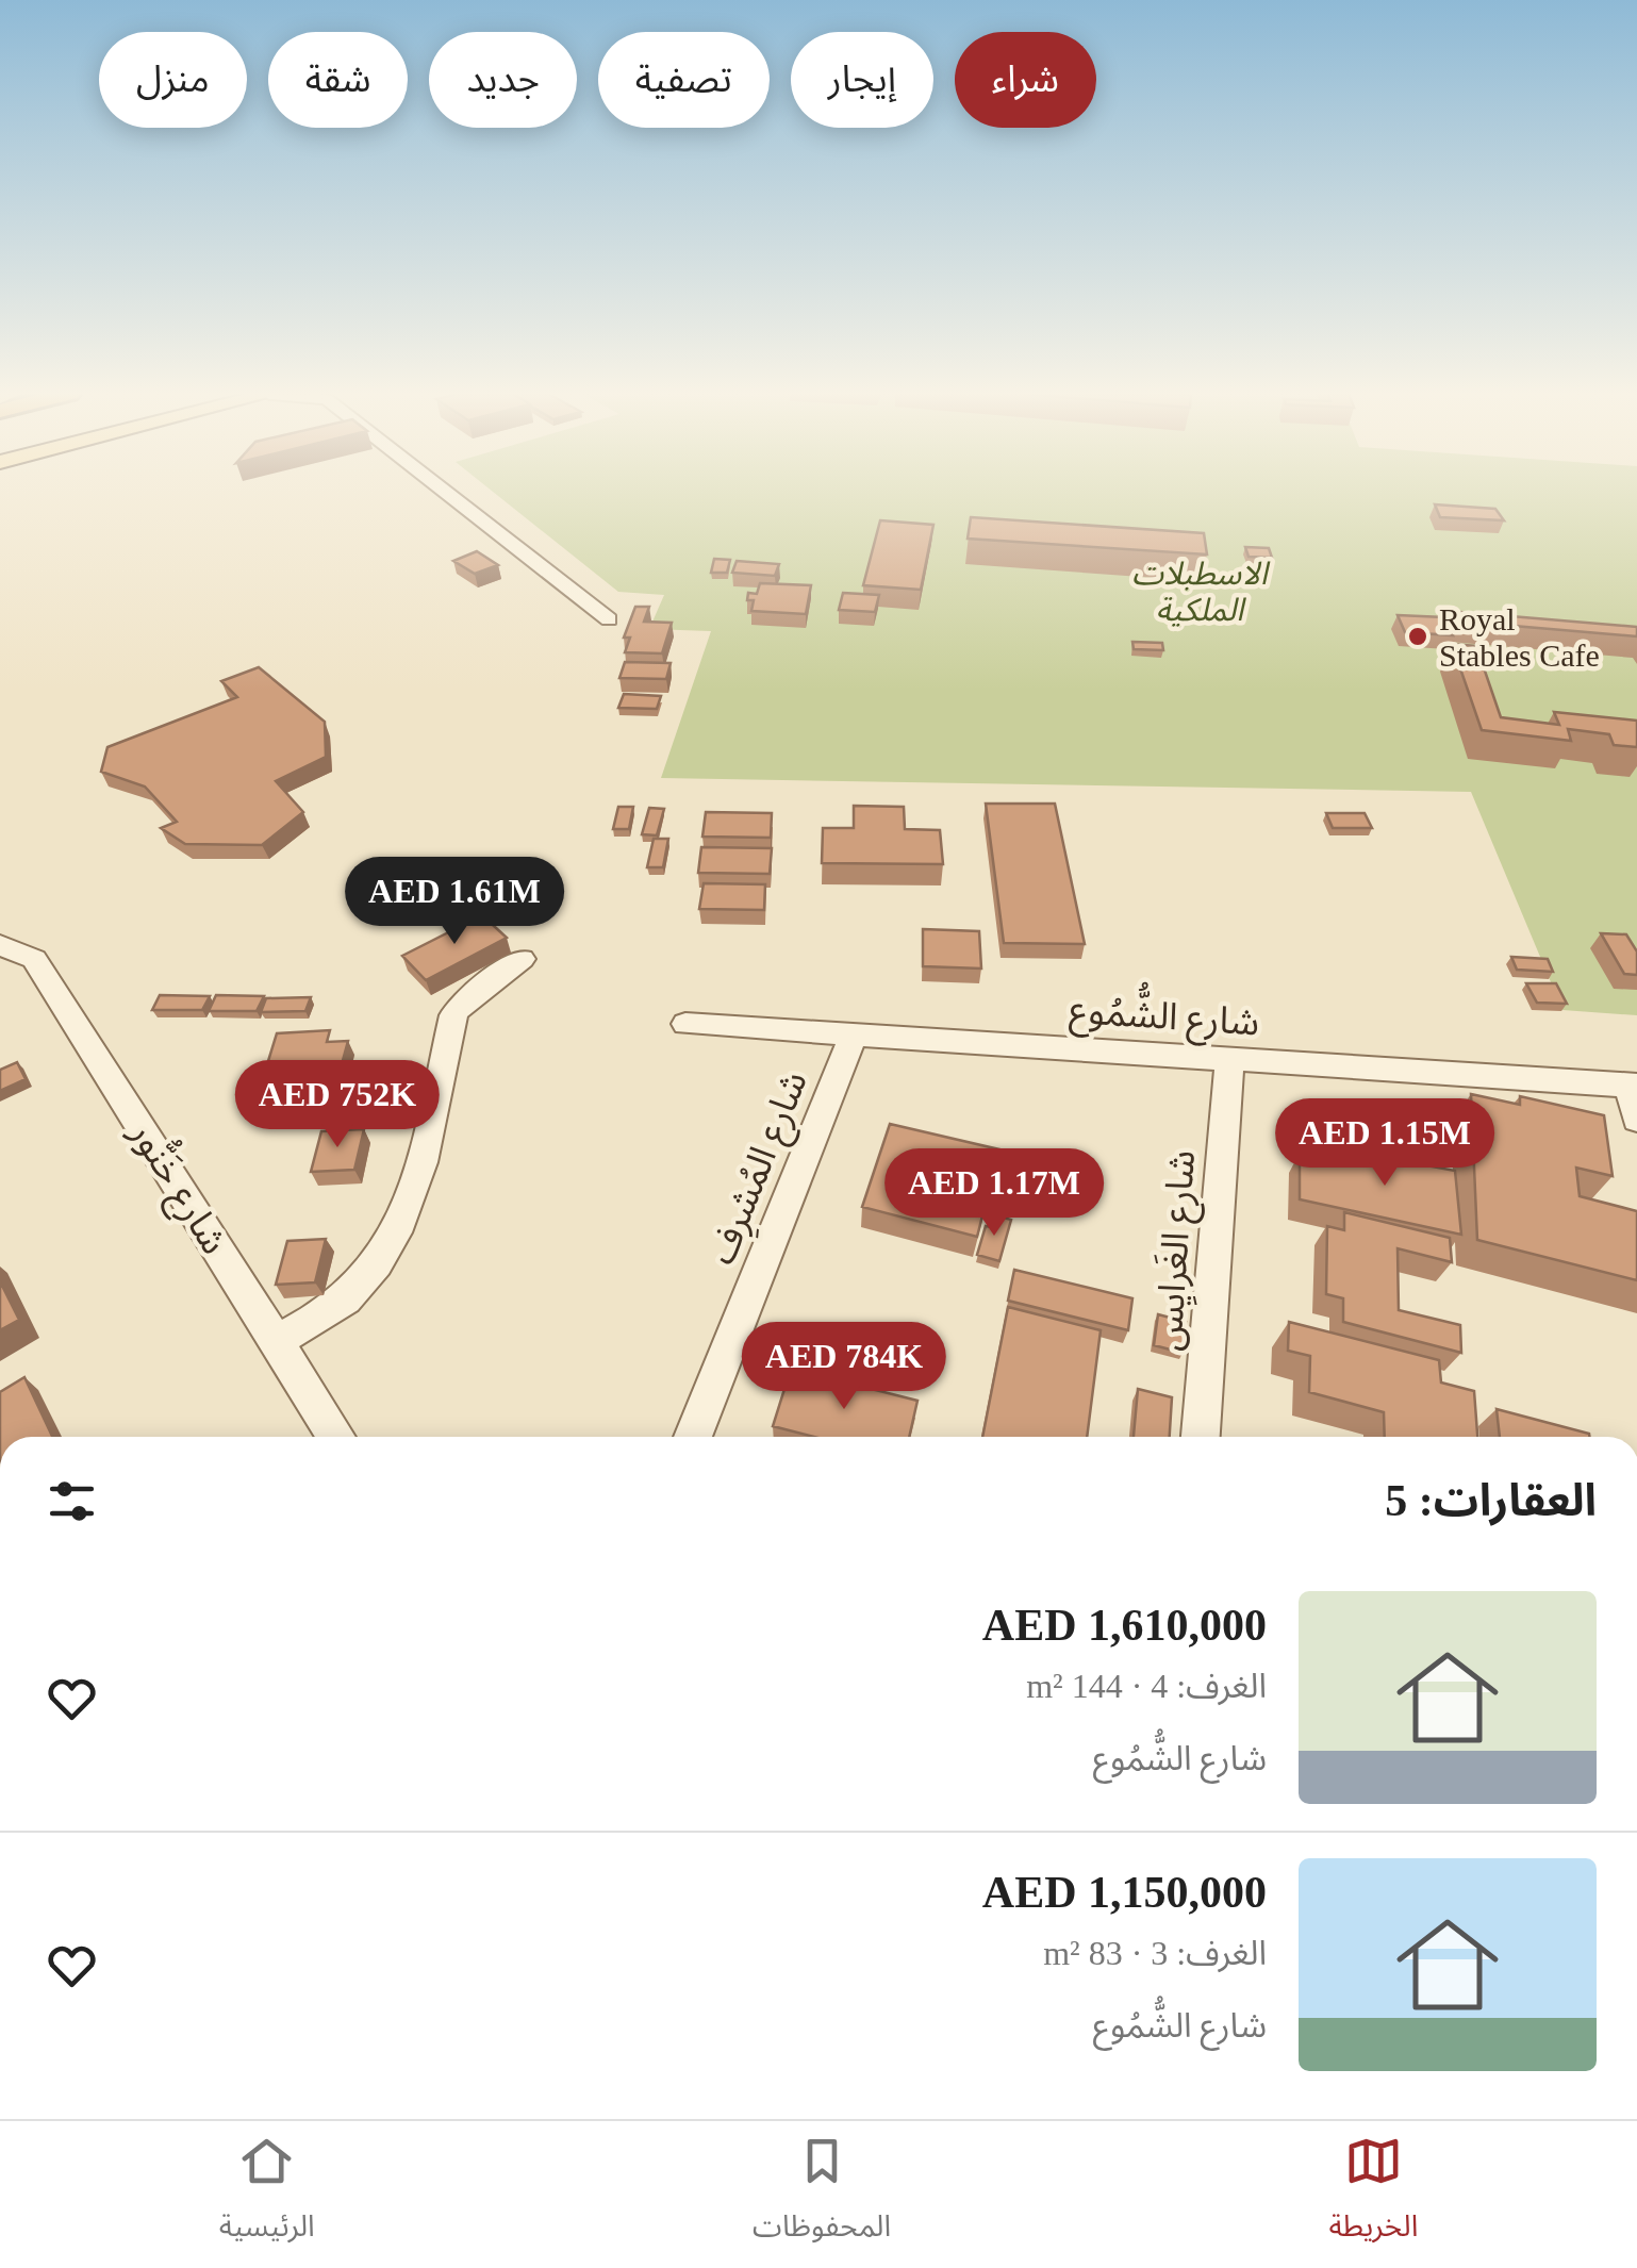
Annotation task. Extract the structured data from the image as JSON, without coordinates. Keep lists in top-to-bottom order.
{
  "streets": {
    "street": [
      "شارع الشُّمُوع",
      "شارع المُشرِف",
      "شارع خَنُّور",
      "شارع الغَرايِس"
    ]
  },
  "crossings": [
    ["شارع الشُّمُوع", "شارع المُشرِف"],
    ["شارع الشُّمُوع", "شارع الغَرايِس"]
  ],
  "parks": ["الاسطبلات الملكية"],
  "places": ["Royal Stables Cafe"],
  "page": {
    "chip": [
      "شراء",
      "إيجار",
      "تصفية",
      "جديد",
      "شقة",
      "منزل"
    ],
    "price": [
      "AED 1.61M",
      "AED 752K",
      "AED 1.15M",
      "AED 1.17M",
      "AED 784K"
    ],
    "heading": "العقارات: 5",
    "list": [
      {
        "name": "AED 1,610,000",
        "note": "الغرف: 4 · 144 m² · شارع الشُّمُوع"
      },
      {
        "name": "AED 1,150,000",
        "note": "الغرف: 3 · 83 m² · شارع الشُّمُوع"
      }
    ],
    "tabs": ["الخريطة", "المحفوظات", "الرئيسية"]
  }
}
